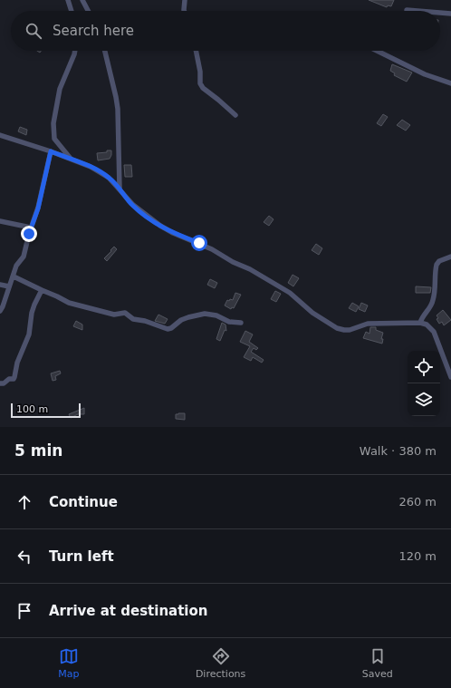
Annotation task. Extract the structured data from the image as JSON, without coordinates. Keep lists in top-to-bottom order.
{
  "scale_bar": "100 m",
  "page": {
    "search": "Search here",
    "scale": "100 m",
    "heading": ["5 min", "Walk · 380 m"],
    "list": [
      ["Continue", "260 m"],
      ["Turn left", "120 m"],
      "Arrive at destination"
    ],
    "nav": ["Map", "Directions", "Saved"]
  }
}
